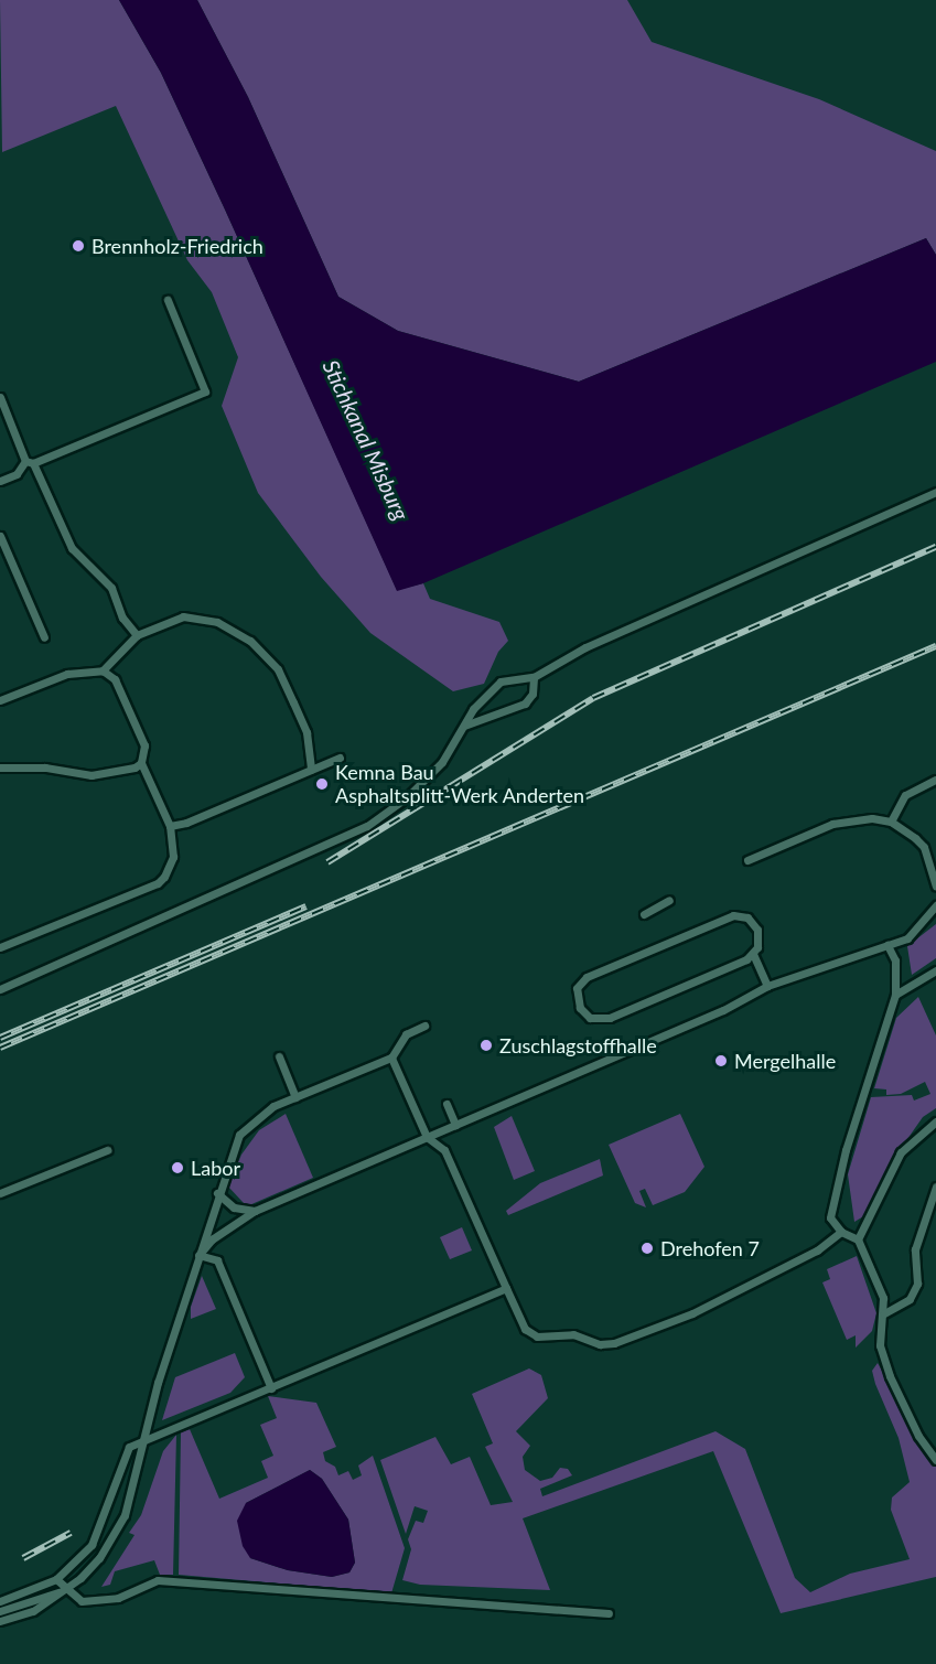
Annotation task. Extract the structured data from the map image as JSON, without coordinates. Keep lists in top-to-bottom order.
{
  "water": ["Stichkanal Misburg"],
  "places": [
    "Brennholz-Friedrich",
    "Kemna Bau Asphaltsplitt-Werk Anderten",
    "Zuschlagstoffhalle",
    "Mergelhalle",
    "Labor",
    "Drehofen 7"
  ]
}
